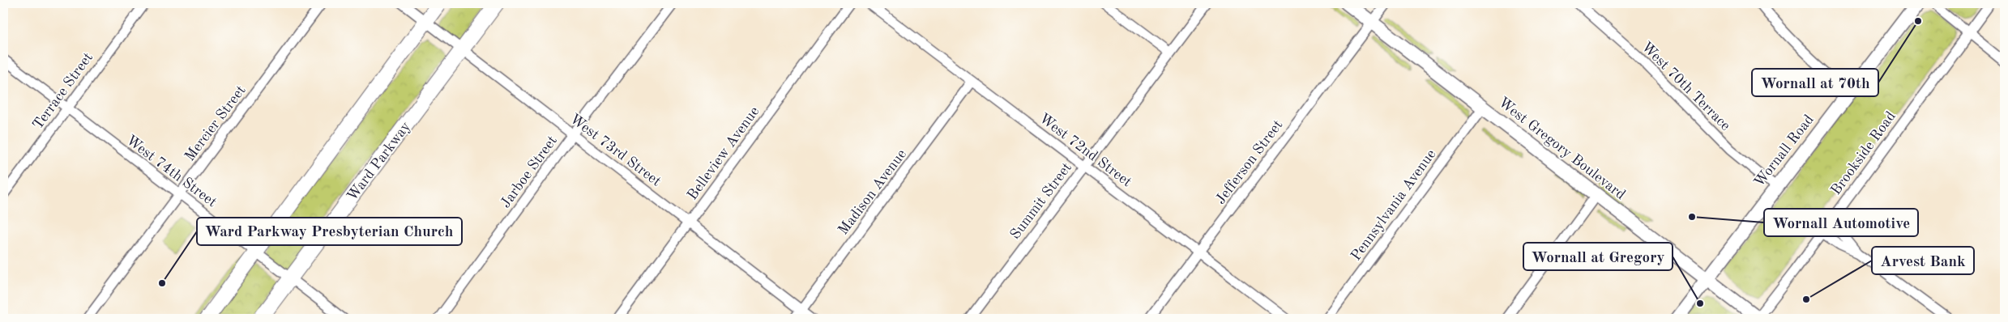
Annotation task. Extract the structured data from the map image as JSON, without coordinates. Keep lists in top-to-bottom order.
{
  "streets": {
    "main road": ["West Gregory Boulevard", "Wornall Road", "Ward Parkway"],
    "street": [
      "West 70th Terrace",
      "Terrace Street",
      "Mercier Street",
      "West 73rd Street",
      "West 72nd Street",
      "Belleview Avenue",
      "Brookside Road",
      "Jefferson Street",
      "West 74th Street",
      "Jarboe Street",
      "Madison Avenue",
      "Summit Street",
      "Pennsylvania Avenue"
    ]
  },
  "crossings": [
    ["West 70th Terrace", "Wornall Road"],
    ["Terrace Street", "West 74th Street"],
    ["Mercier Street", "West 74th Street"],
    ["West Gregory Boulevard", "Wornall Road"],
    ["West Gregory Boulevard", "Brookside Road"],
    ["West Gregory Boulevard", "Jefferson Street"],
    ["West Gregory Boulevard", "Pennsylvania Avenue"],
    ["West 73rd Street", "Belleview Avenue"],
    ["West 73rd Street", "Ward Parkway"],
    ["West 73rd Street", "Jarboe Street"],
    ["West 73rd Street", "Madison Avenue"],
    ["West 72nd Street", "Jefferson Street"],
    ["West 72nd Street", "Madison Avenue"],
    ["West 72nd Street", "Summit Street"],
    ["Ward Parkway", "West 74th Street"]
  ],
  "places": [
    "Wornall at 70th",
    "Wornall Automotive",
    "Ward Parkway Presbyterian Church",
    "Arvest Bank",
    "Wornall at Gregory"
  ]
}
